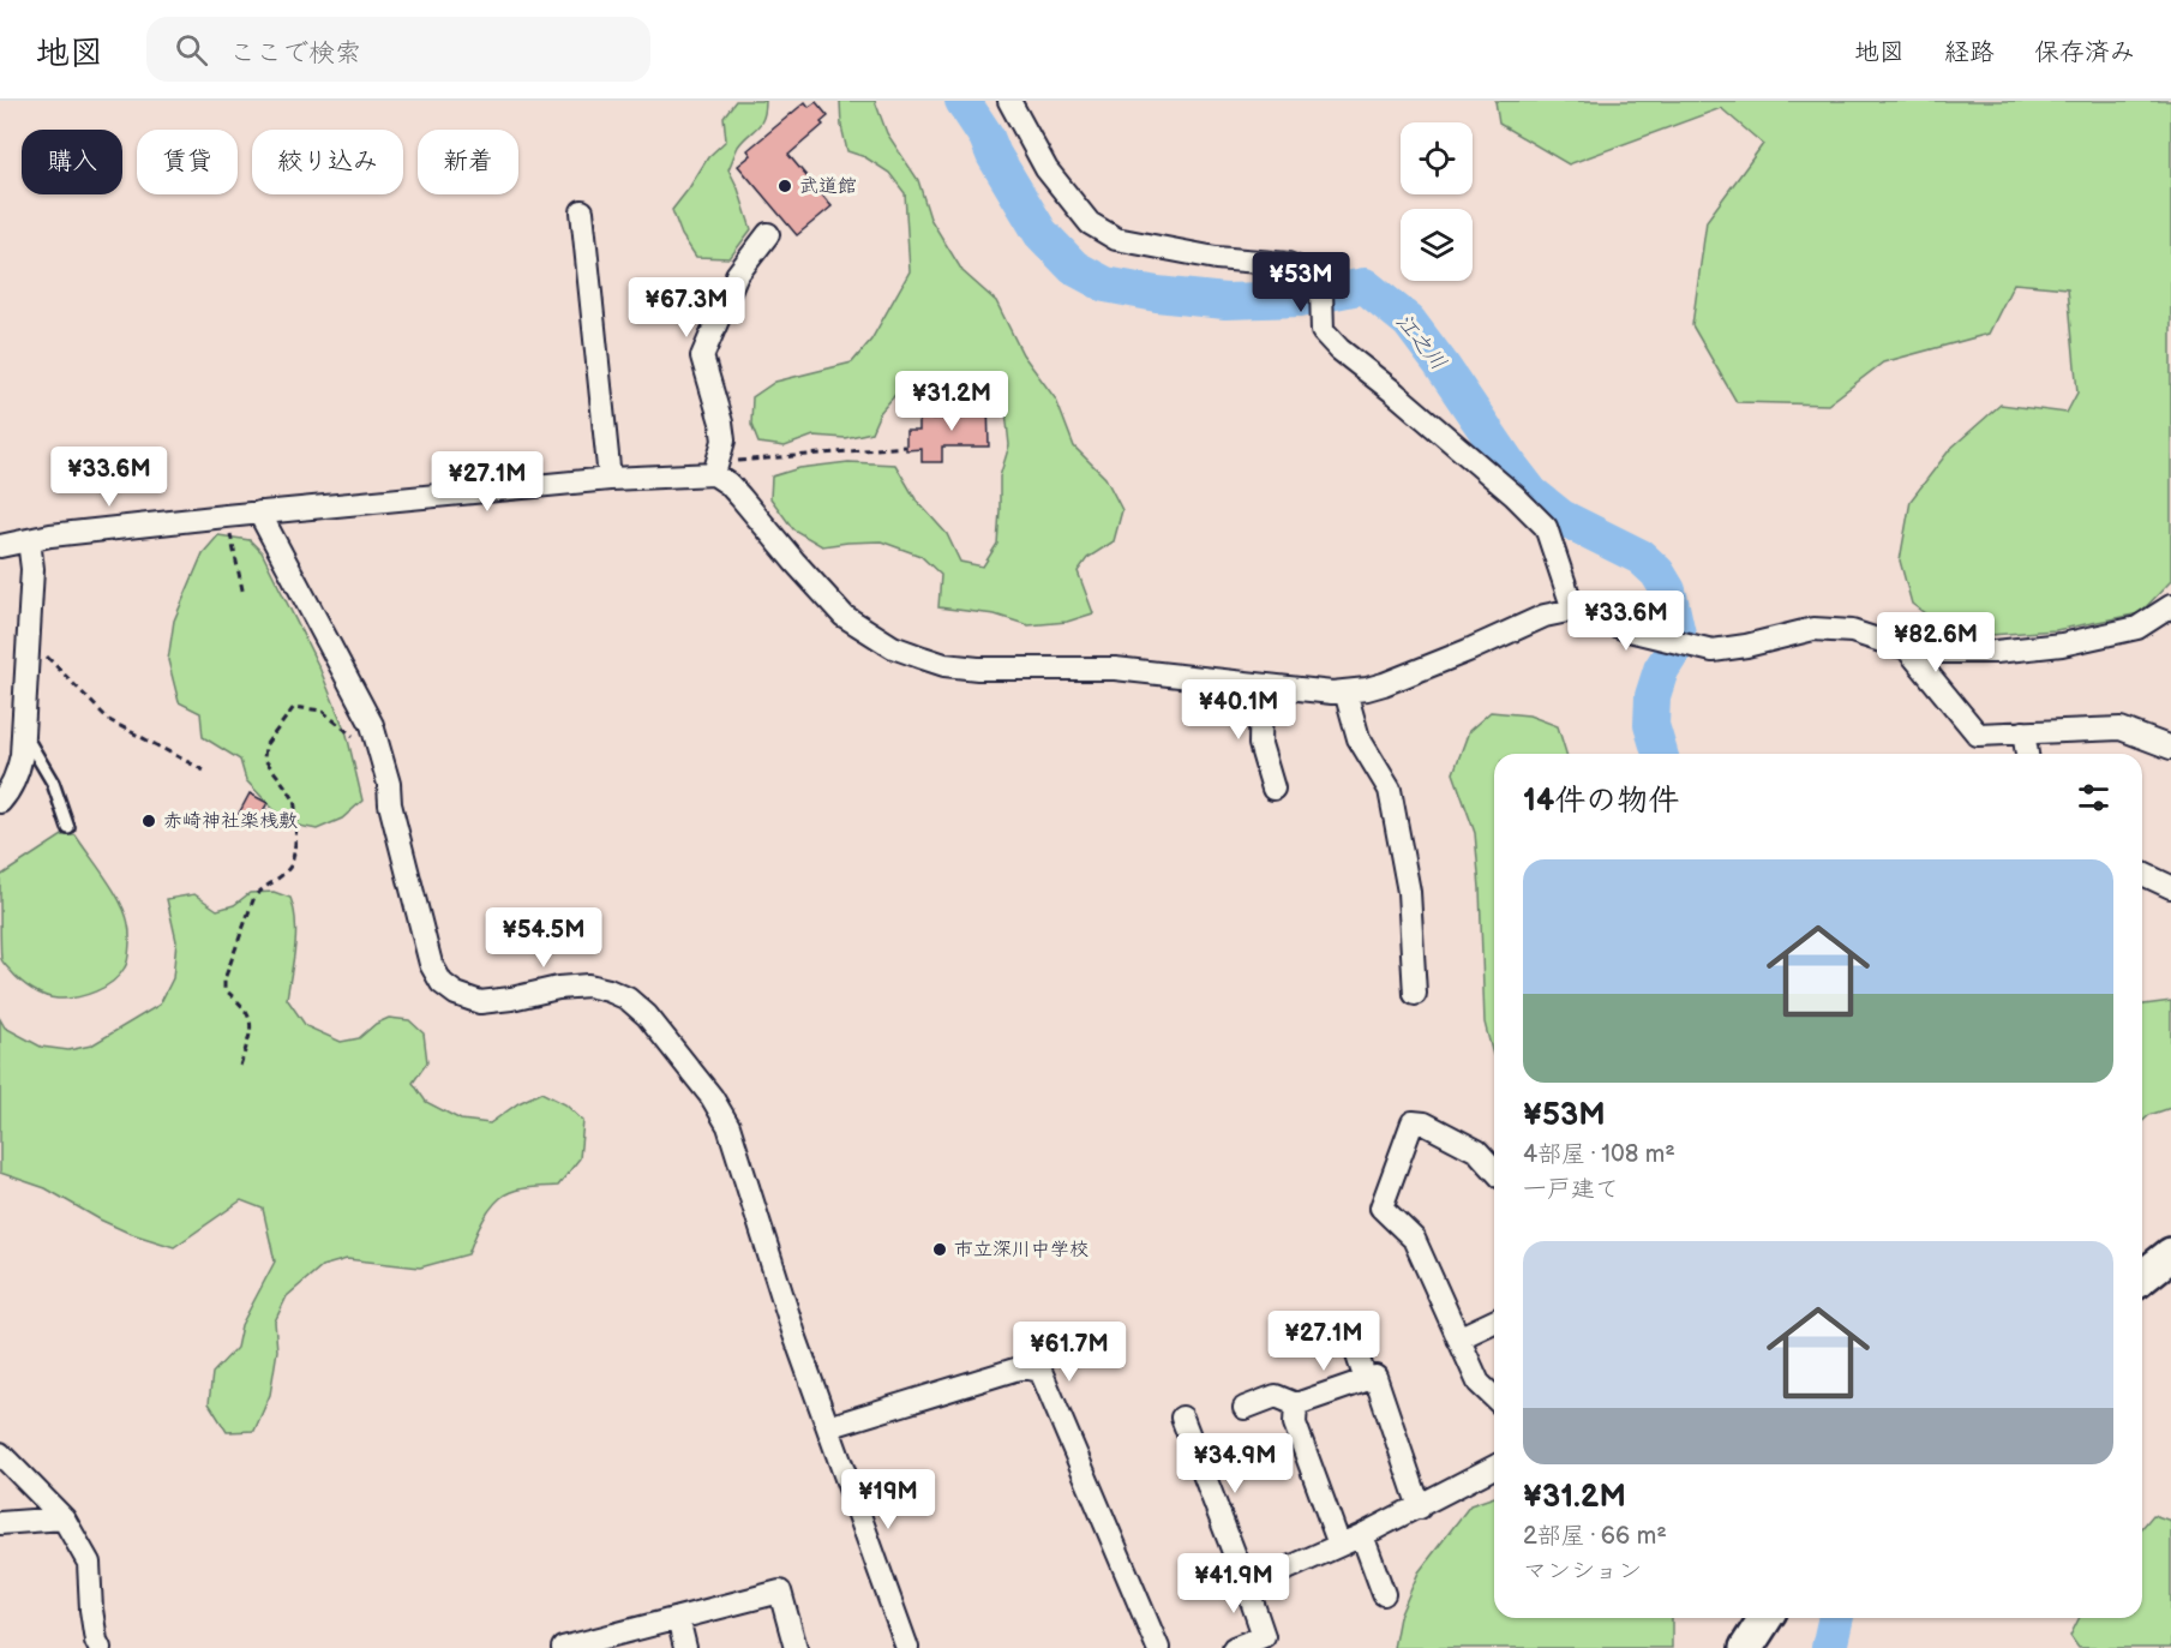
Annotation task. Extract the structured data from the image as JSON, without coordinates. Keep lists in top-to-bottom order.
{
  "water": ["江之川"],
  "places": ["武道館", "赤崎神社楽桟敷", "市立深川中学校"],
  "page": {
    "header": "地図",
    "search": "ここで検索",
    "nav": ["地図", "経路", "保存済み"],
    "chip": [
      "購入",
      "賃貸",
      "絞り込み",
      "新着"
    ],
    "price": [
      "¥53M",
      "¥67.3M",
      "¥31.2M",
      "¥33.6M",
      "¥27.1M",
      "¥33.6M",
      "¥82.6M",
      "¥40.1M",
      "¥54.5M",
      "¥27.1M",
      "¥61.7M",
      "¥34.9M",
      "¥19M",
      "¥41.9M"
    ],
    "heading": "14件の物件",
    "list": [
      {
        "name": "¥53M",
        "note": "4部屋 · 108 m² · 一戸建て"
      },
      {
        "name": "¥31.2M",
        "note": "2部屋 · 66 m² · マンション"
      }
    ]
  }
}
